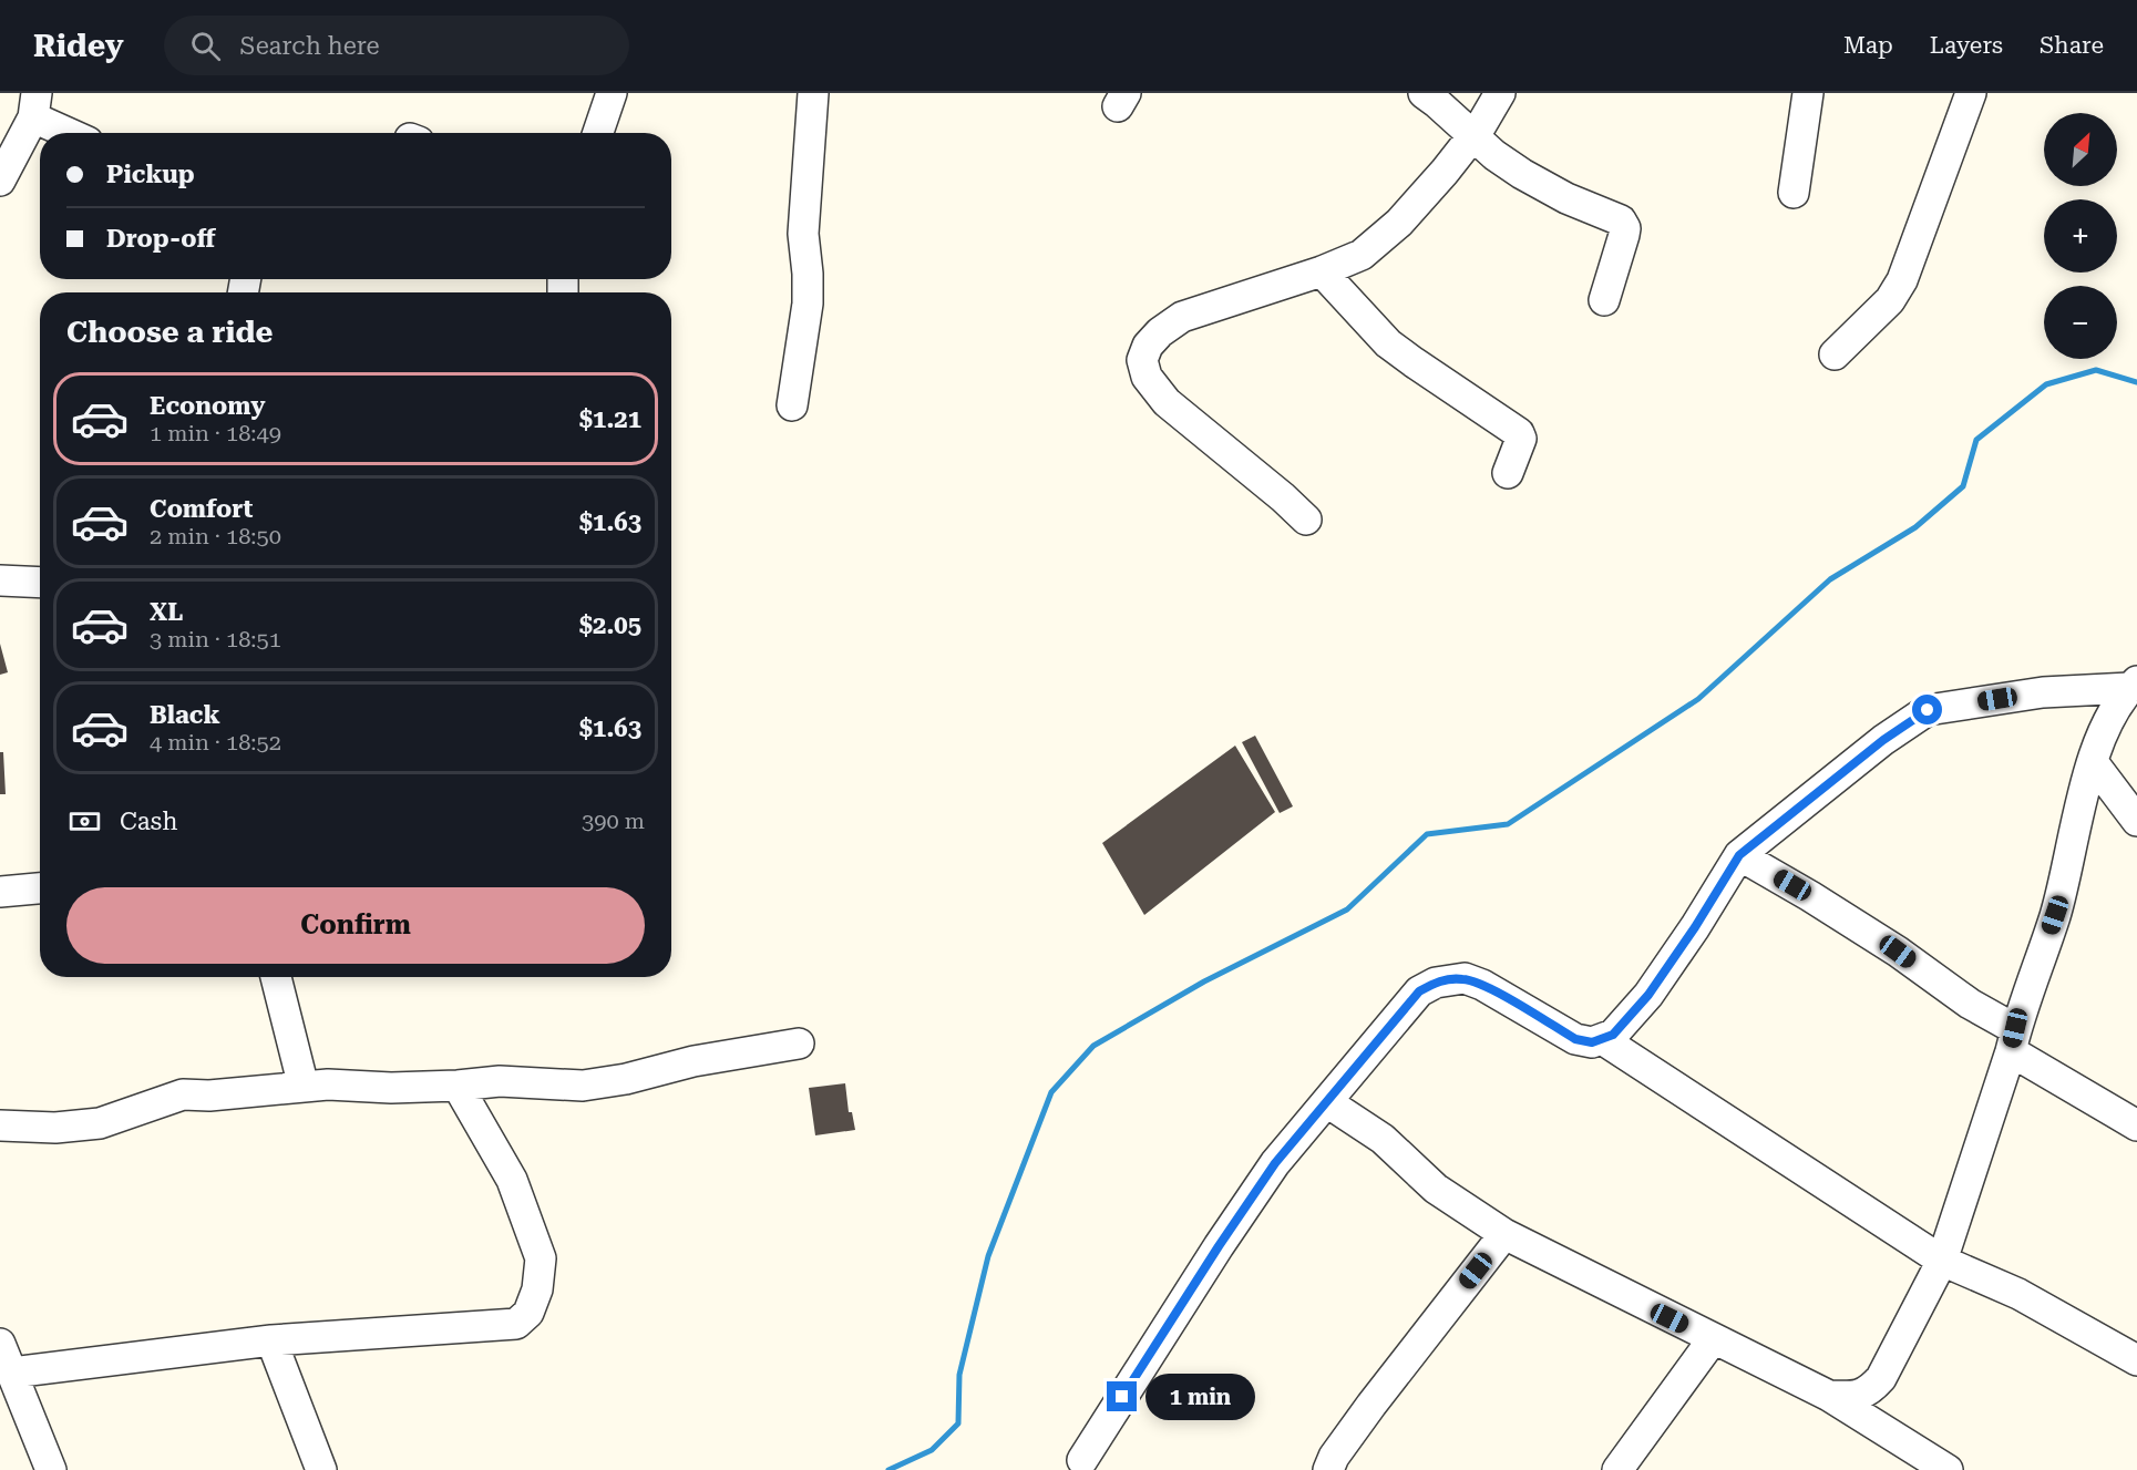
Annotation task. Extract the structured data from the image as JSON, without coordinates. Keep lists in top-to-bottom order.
{
  "north": "top right",
  "page": {
    "header": "Ridey",
    "search": "Search here",
    "nav": ["Map", "Layers", "Share"],
    "map_buttons": ["+", "−"],
    "banner": ["Pickup", "Drop-off"],
    "heading": "Choose a ride",
    "list": [
      {
        "name": "Economy",
        "note": "1 min · 18:49",
        "value": "$1.21"
      },
      {
        "name": "Comfort",
        "note": "2 min · 18:50",
        "value": "$1.63"
      },
      {
        "name": "XL",
        "note": "3 min · 18:51",
        "value": "$2.05"
      },
      {
        "name": "Black",
        "note": "4 min · 18:52",
        "value": "$1.63"
      }
    ],
    "pay": ["Cash", "390 m"],
    "buttons": "Confirm",
    "bubble": "1 min"
  }
}
